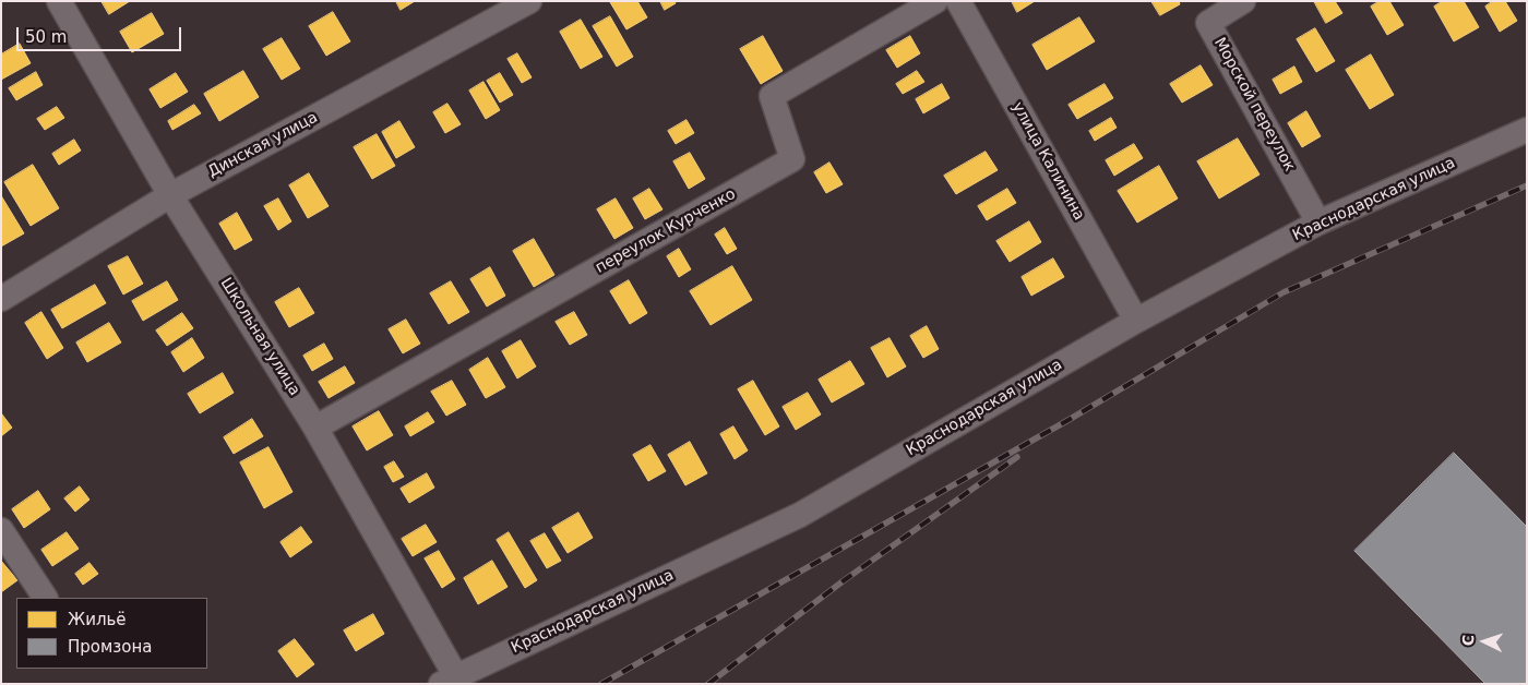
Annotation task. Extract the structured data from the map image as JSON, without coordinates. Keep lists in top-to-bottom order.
{
  "streets": {
    "street": [
      "Морской переулок",
      "Динская улица",
      "улица Калинина",
      "Краснодарская улица",
      "переулок Курченко",
      "Школьная улица"
    ]
  },
  "crossings": [
    ["Морской переулок", "Краснодарская улица"],
    ["Динская улица", "Школьная улица"],
    ["улица Калинина", "Краснодарская улица"],
    ["Краснодарская улица", "Школьная улица"],
    ["переулок Курченко", "Школьная улица"]
  ],
  "legend": ["Жильё", "Промзона"],
  "scale_bar": "50 m",
  "north": "left"
}
